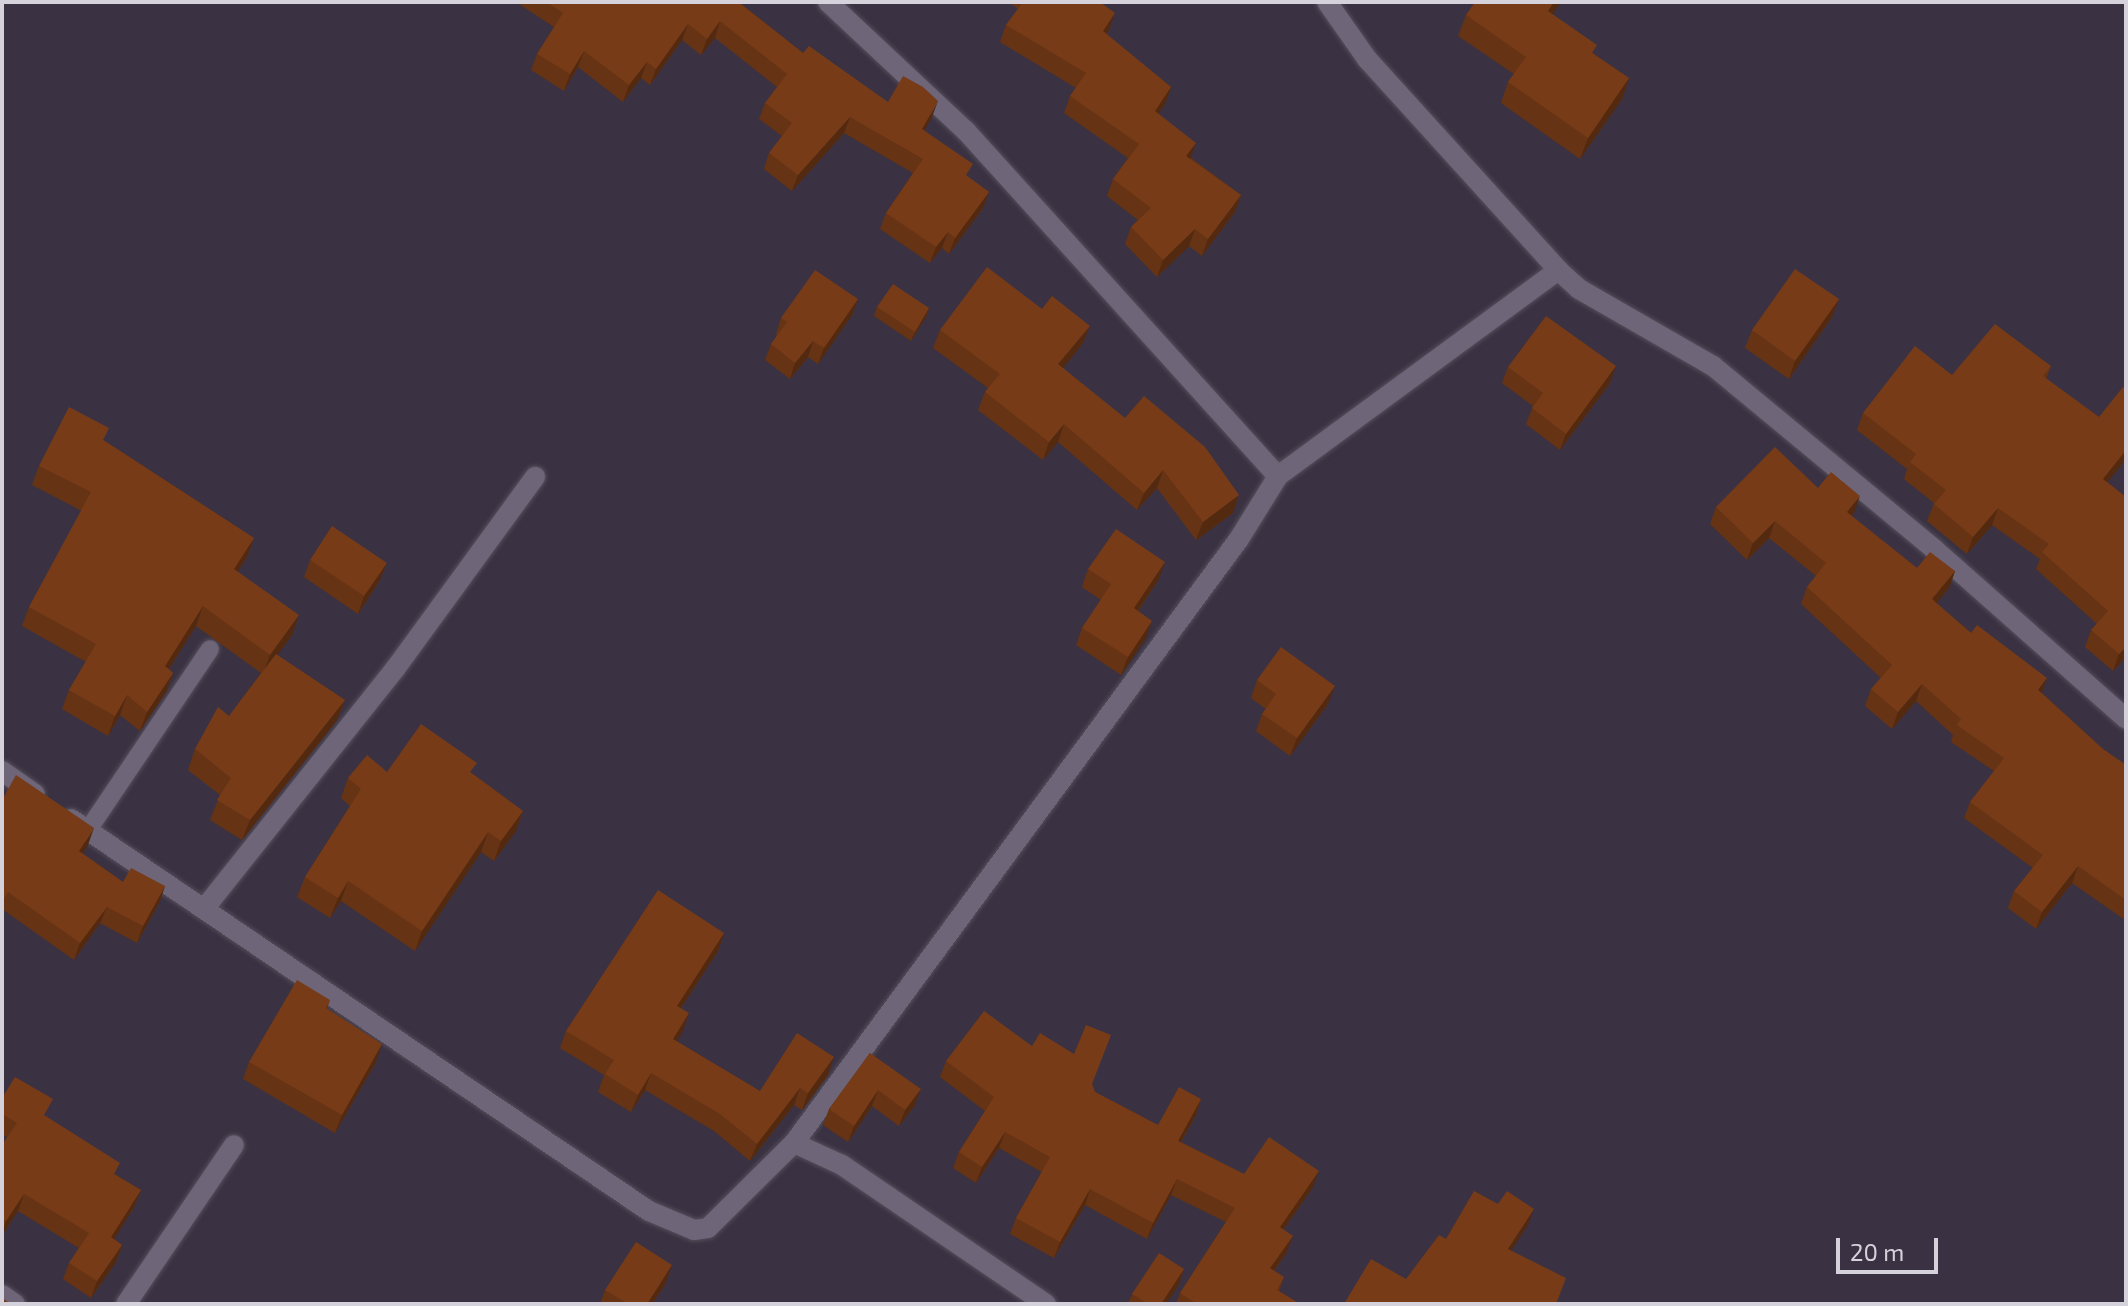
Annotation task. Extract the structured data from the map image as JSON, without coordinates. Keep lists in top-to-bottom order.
{
  "scale_bar": "20 m"
}
